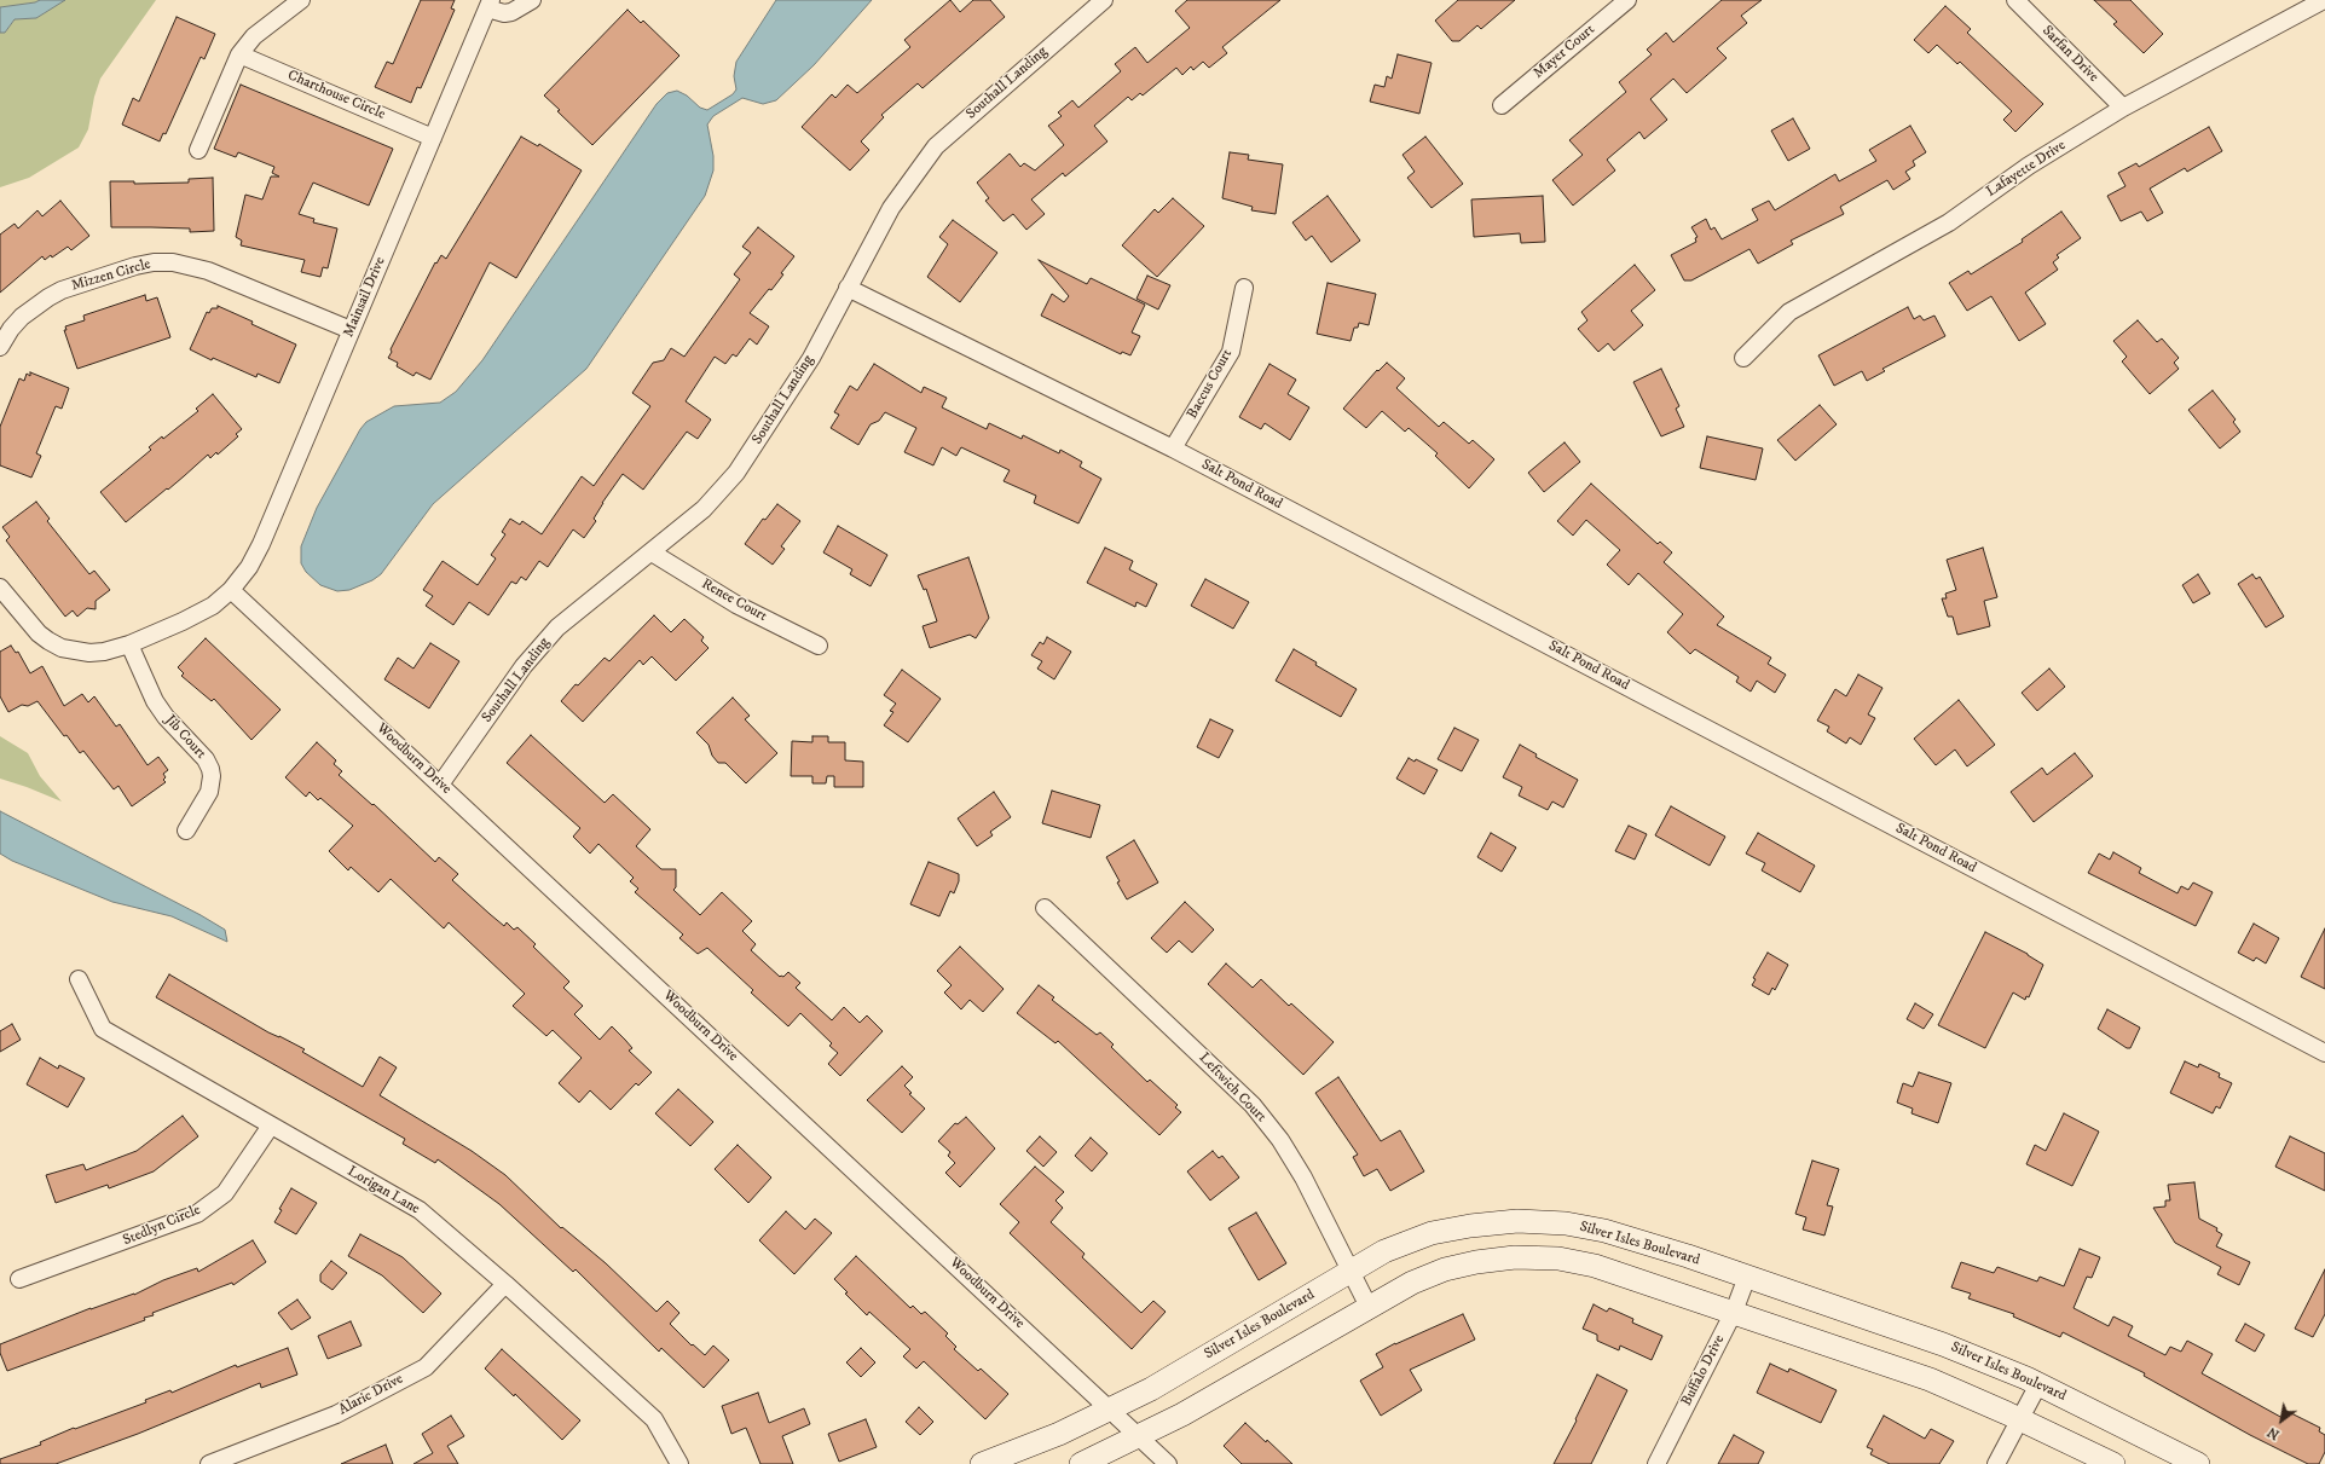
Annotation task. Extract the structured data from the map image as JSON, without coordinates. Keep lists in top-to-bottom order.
{
  "streets": {
    "street": [
      "Mayer Court",
      "Sarfan Drive",
      "Southall Landing",
      "Charthouse Circle",
      "Lafayette Drive",
      "Mizzen Circle",
      "Mainsail Drive",
      "Baccus Court",
      "Salt Pond Road",
      "Renee Court",
      "Jib Court",
      "Woodburn Drive",
      "Leftwich Court",
      "Lorigan Lane",
      "Stedlyn Circle",
      "Silver Isles Boulevard",
      "Buffalo Drive",
      "Alaric Drive"
    ]
  },
  "crossings": [
    ["Sarfan Drive", "Lafayette Drive"],
    ["Southall Landing", "Salt Pond Road"],
    ["Southall Landing", "Renee Court"],
    ["Southall Landing", "Woodburn Drive"],
    ["Charthouse Circle", "Mainsail Drive"],
    ["Mizzen Circle", "Mainsail Drive"],
    ["Mainsail Drive", "Woodburn Drive"],
    ["Baccus Court", "Salt Pond Road"],
    ["Woodburn Drive", "Silver Isles Boulevard"],
    ["Leftwich Court", "Silver Isles Boulevard"],
    ["Lorigan Lane", "Stedlyn Circle"],
    ["Lorigan Lane", "Alaric Drive"],
    ["Silver Isles Boulevard", "Buffalo Drive"]
  ],
  "north": "bottom left"
}
